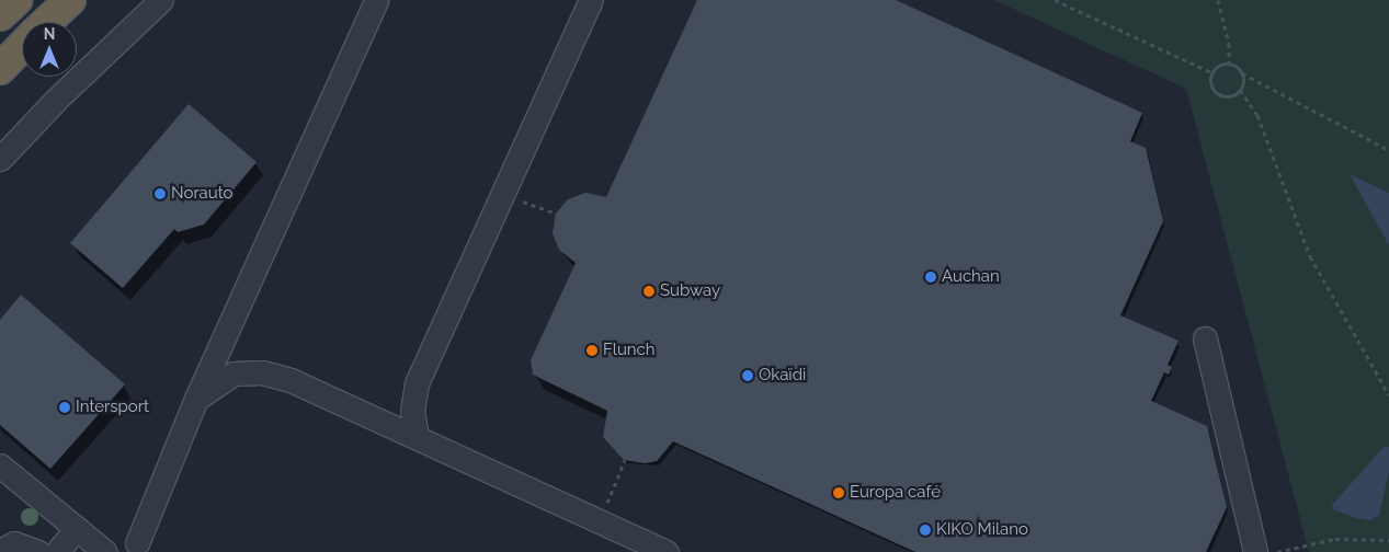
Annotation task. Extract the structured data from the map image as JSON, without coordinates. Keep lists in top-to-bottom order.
{
  "places": [
    "Norauto",
    "Auchan",
    "Subway",
    "Flunch",
    "Okaïdi",
    "Intersport",
    "Europa café",
    "KIKO Milano"
  ],
  "north": "top"
}
